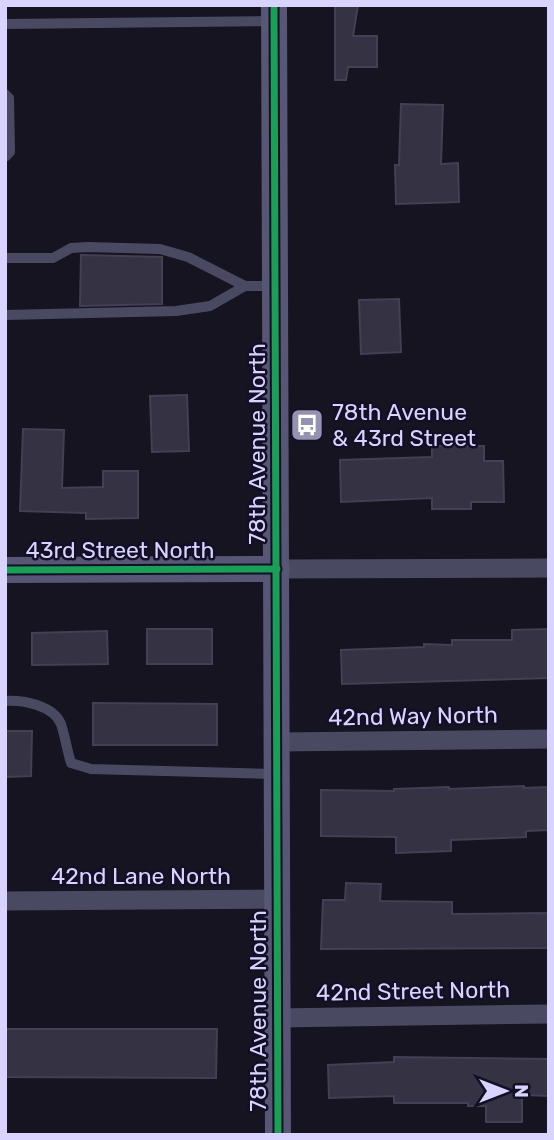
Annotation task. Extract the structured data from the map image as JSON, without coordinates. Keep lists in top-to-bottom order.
{
  "streets": {
    "street": [
      "78th Avenue North",
      "43rd Street North",
      "42nd Way North",
      "42nd Lane North",
      "42nd Street North"
    ]
  },
  "crossings": [
    ["78th Avenue North", "43rd Street North"],
    ["78th Avenue North", "42nd Way North"],
    ["78th Avenue North", "42nd Lane North"],
    ["78th Avenue North", "42nd Street North"]
  ],
  "places": {
    "bus stop": ["78th Avenue & 43rd Street"]
  },
  "north": "right"
}
